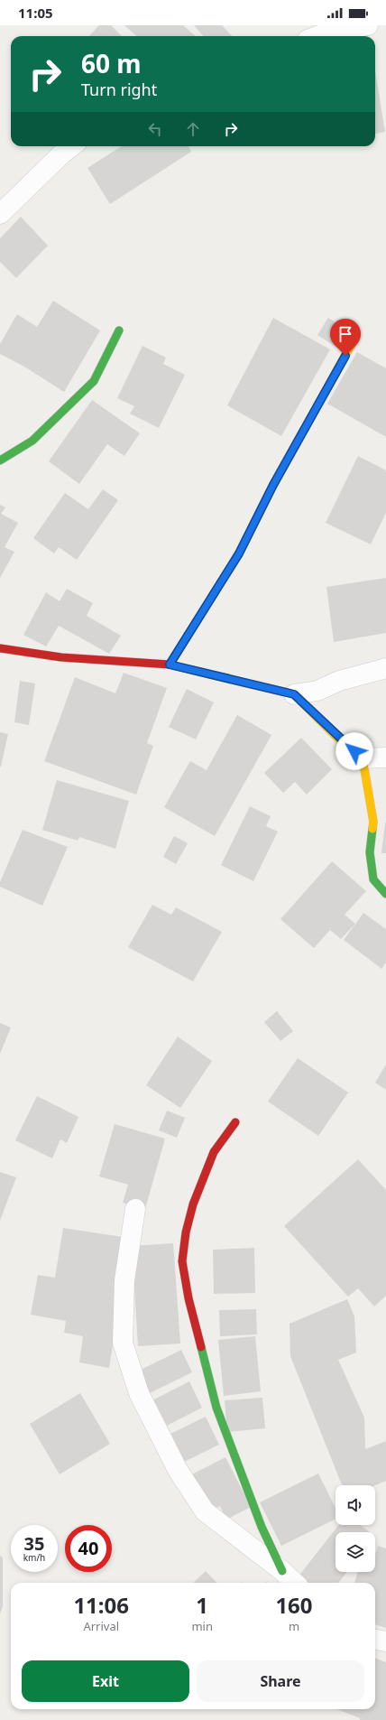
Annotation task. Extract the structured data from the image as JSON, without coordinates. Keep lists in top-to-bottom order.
{
  "page": {
    "status": "11:05",
    "turn": ["60 m", "Turn right"],
    "speed": "35 km/h",
    "limit": "40",
    "eta": [
      "11:06",
      "Arrival",
      "1",
      "min",
      "160",
      "m"
    ],
    "buttons": ["Exit", "Share"]
  }
}
